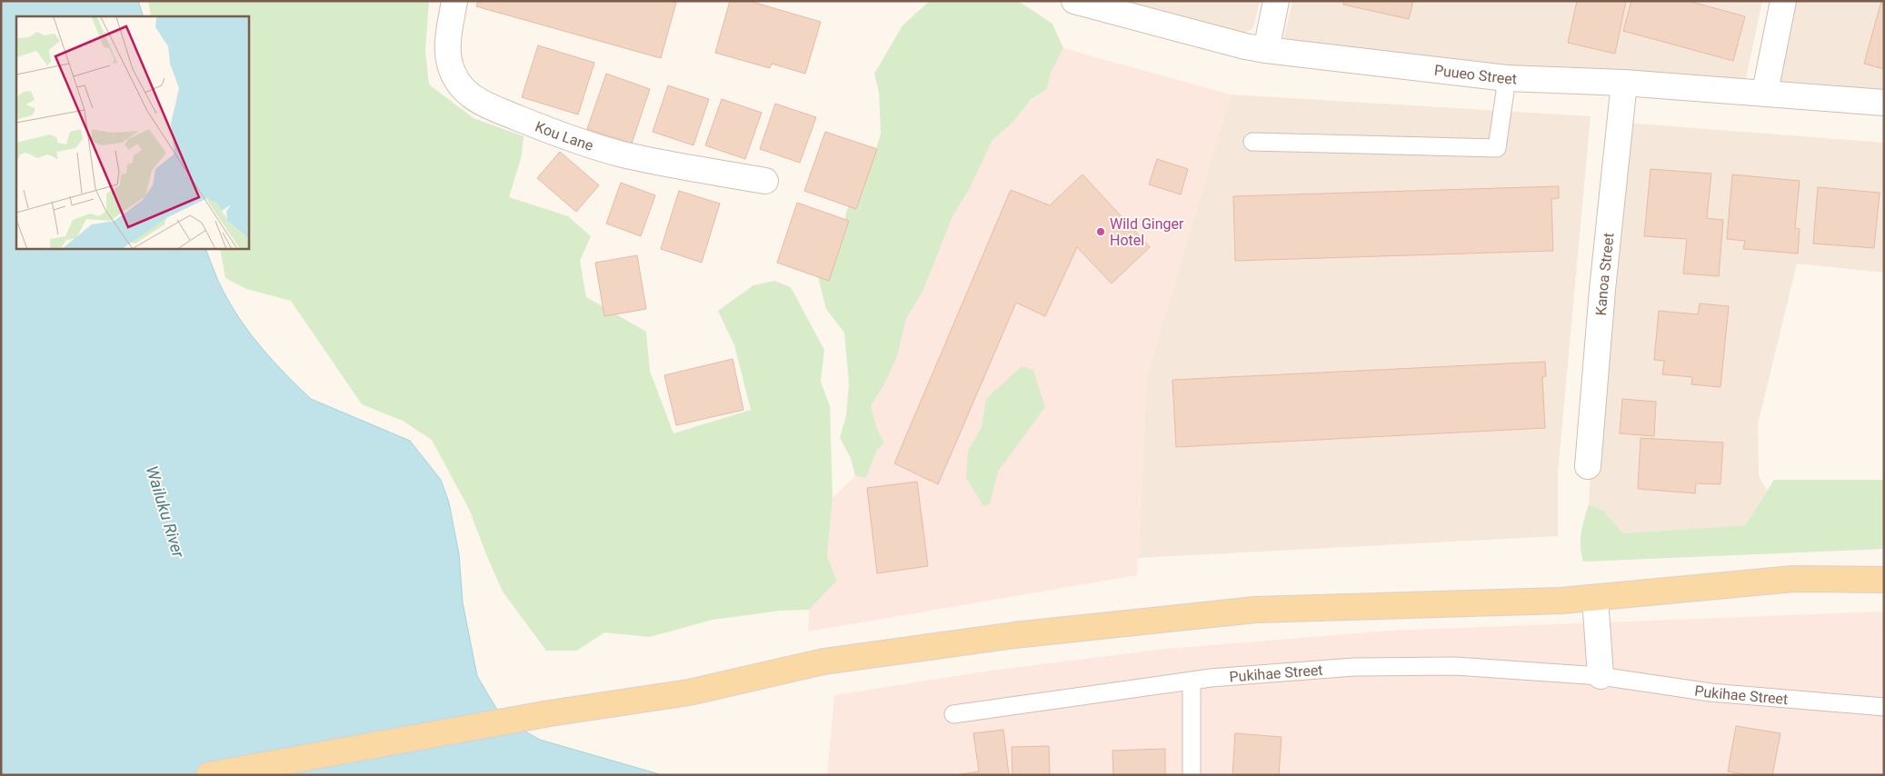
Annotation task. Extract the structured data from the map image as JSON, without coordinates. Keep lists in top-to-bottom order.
{
  "streets": {
    "street": ["Puueo Street", "Kou Lane", "Kanoa Street"],
    "lane": ["Pukihae Street"]
  },
  "crossings": [
    ["Puueo Street", "Kanoa Street"]
  ],
  "water": ["Wailuku River"],
  "places": ["Wild Ginger Hotel"]
}
